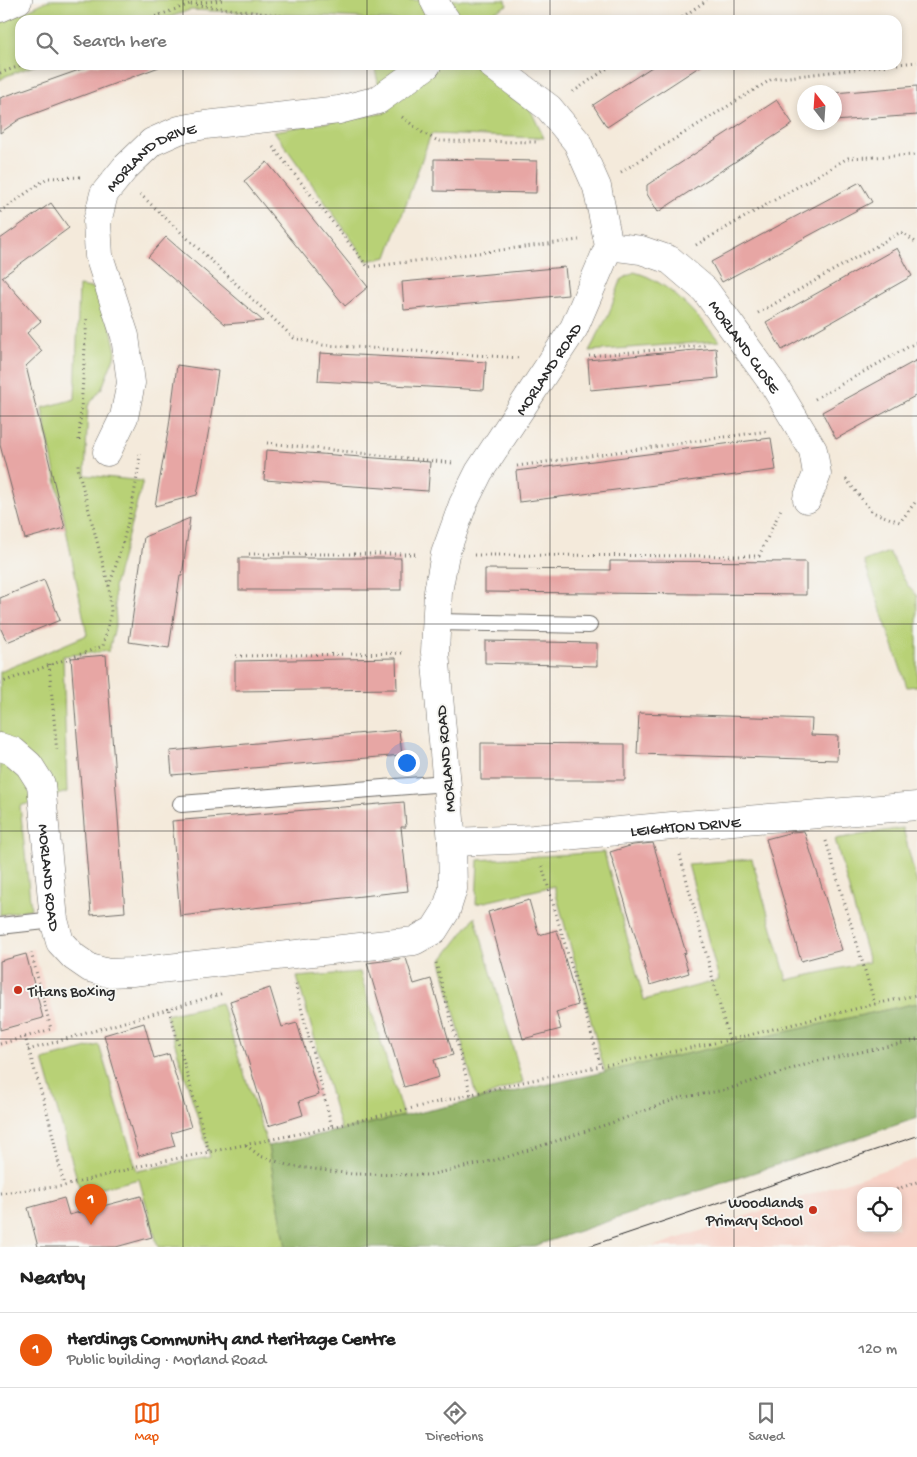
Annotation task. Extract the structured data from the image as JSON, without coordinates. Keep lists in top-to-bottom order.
{
  "streets": {
    "street": [
      "MORLAND DRIVE",
      "MORLAND CLOSE",
      "MORLAND ROAD",
      "LEIGHTON DRIVE"
    ]
  },
  "crossings": [
    ["MORLAND CLOSE", "MORLAND ROAD"],
    ["MORLAND ROAD", "LEIGHTON DRIVE"]
  ],
  "places": ["Titans Boxing", "Woodlands Primary School"],
  "north": "top",
  "page": {
    "search": "Search here",
    "pins": "1",
    "heading": "Nearby",
    "list": [
      {
        "mark": "1",
        "name": "Herdings Community and Heritage Centre",
        "note": "Public building · Morland Road",
        "value": "120 m"
      }
    ],
    "nav": ["Map", "Directions", "Saved"]
  }
}
